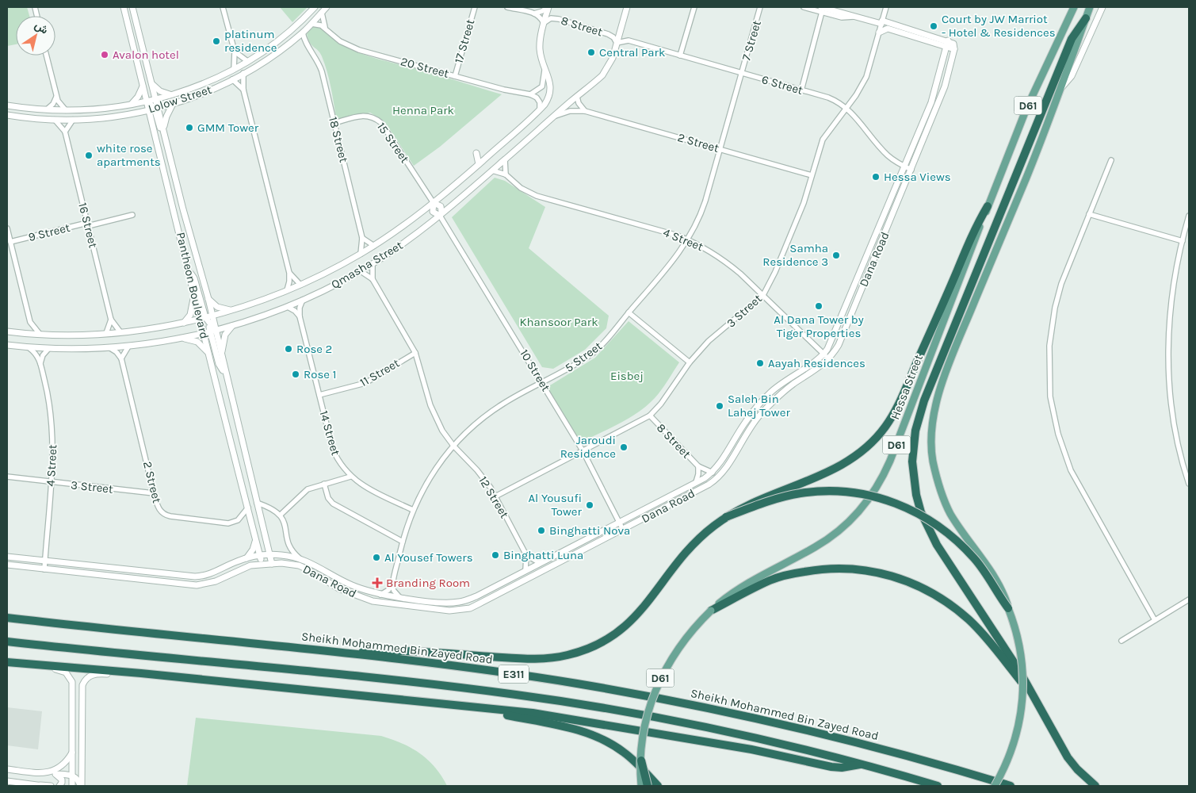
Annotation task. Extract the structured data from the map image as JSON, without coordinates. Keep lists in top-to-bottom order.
{
  "streets": {
    "highway": ["Sheikh Mohammed Bin Zayed Road", "E311"],
    "main road": ["D61", "Hessa Street"],
    "street": [
      "8 Street",
      "7 Street",
      "17 Street",
      "20 Street",
      "6 Street",
      "Lolow Street",
      "18 Street",
      "15 Street",
      "2 Street",
      "16 Street",
      "9 Street",
      "4 Street",
      "Dana Road",
      "Qmasha Street",
      "Pantheon Boulevard",
      "3 Street",
      "5 Street",
      "10 Street",
      "11 Street",
      "14 Street",
      "12 Street"
    ]
  },
  "crossings": [
    ["8 Street", "6 Street"],
    ["8 Street", "Dana Road"],
    ["8 Street", "Qmasha Street"],
    ["8 Street", "3 Street"],
    ["7 Street", "6 Street"],
    ["7 Street", "5 Street"],
    ["17 Street", "20 Street"],
    ["6 Street", "Dana Road"],
    ["6 Street", "Qmasha Street"],
    ["6 Street", "3 Street"],
    ["6 Street", "5 Street"],
    ["Lolow Street", "18 Street"],
    ["Lolow Street", "16 Street"],
    ["Lolow Street", "Pantheon Boulevard"],
    ["18 Street", "15 Street"],
    ["18 Street", "Qmasha Street"],
    ["15 Street", "Qmasha Street"],
    ["2 Street", "Qmasha Street"],
    ["2 Street", "Pantheon Boulevard"],
    ["2 Street", "3 Street"],
    ["2 Street", "5 Street"],
    ["16 Street", "9 Street"],
    ["16 Street", "Qmasha Street"],
    ["4 Street", "Dana Road"],
    ["4 Street", "Qmasha Street"],
    ["4 Street", "3 Street"],
    ["4 Street", "5 Street"],
    ["Dana Road", "Pantheon Boulevard"],
    ["Dana Road", "10 Street"],
    ["Dana Road", "12 Street"],
    ["Qmasha Street", "Pantheon Boulevard"],
    ["Qmasha Street", "10 Street"],
    ["Qmasha Street", "14 Street"],
    ["3 Street", "10 Street"],
    ["3 Street", "12 Street"],
    ["5 Street", "10 Street"],
    ["5 Street", "14 Street"],
    ["5 Street", "12 Street"],
    ["11 Street", "14 Street"],
    ["11 Street", "12 Street"]
  ],
  "parks": ["Henna Park", "Khansoor Park", "Eisbej"],
  "places": {
    "other": [
      "Court by JW Marriot - Hotel & Residences",
      "platinum residence",
      "Central Park",
      "Avalon hotel",
      "GMM Tower",
      "white rose apartments",
      "Hessa Views",
      "Samha Residence 3",
      "Al Dana Tower by Tiger Properties",
      "Rose 2",
      "Aayah Residences",
      "Rose 1",
      "Saleh Bin Lahej Tower",
      "Jaroudi Residence",
      "Al Yousufi Tower",
      "Binghatti Nova",
      "Binghatti Luna",
      "Al Yousef Towers"
    ],
    "health": ["Branding Room"]
  },
  "north": "top right"
}
